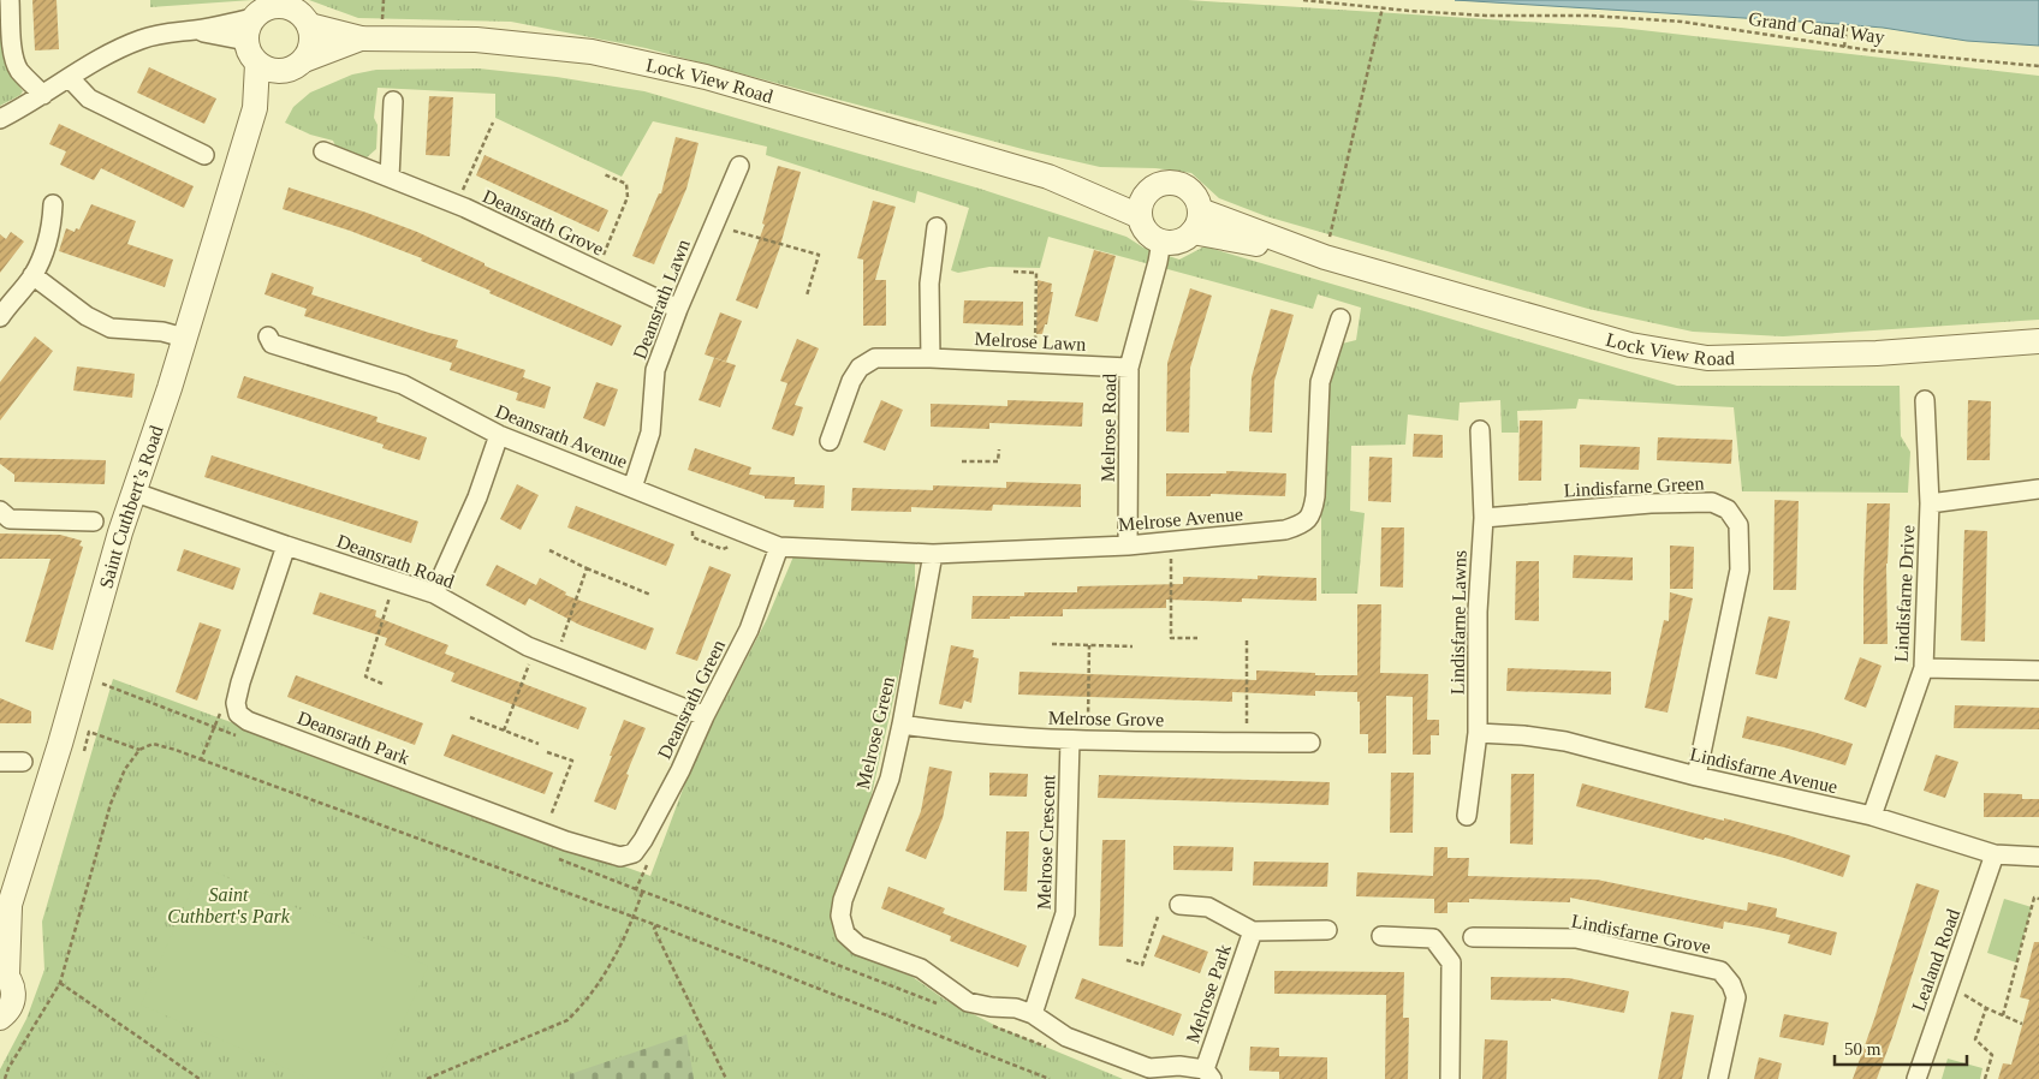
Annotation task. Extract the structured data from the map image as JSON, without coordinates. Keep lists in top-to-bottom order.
{
  "streets": {
    "street": [
      "Lock View Road",
      "Deansrath Grove",
      "Deansrath Lawn",
      "Melrose Lawn",
      "Melrose Road",
      "Deansrath Avenue",
      "Lindisfarne Green",
      "Saint Cuthbert’s Road",
      "Melrose Avenue",
      "Deansrath Road",
      "Lindisfarne Drive",
      "Lindisfarne Lawns",
      "Deansrath Green",
      "Melrose Grove",
      "Melrose Green",
      "Deansrath Park",
      "Lindisfarne Avenue",
      "Melrose Crescent",
      "Lindisfarne Grove",
      "Lealand Road",
      "Melrose Park"
    ],
    "path": ["Grand Canal Way"]
  },
  "crossings": [
    ["Lock View Road", "Melrose Road"],
    ["Lock View Road", "Saint Cuthbert’s Road"],
    ["Deansrath Grove", "Deansrath Lawn"],
    ["Deansrath Lawn", "Deansrath Avenue"],
    ["Melrose Lawn", "Melrose Road"],
    ["Melrose Road", "Melrose Avenue"],
    ["Deansrath Avenue", "Melrose Avenue"],
    ["Deansrath Avenue", "Deansrath Green"],
    ["Lindisfarne Green", "Lindisfarne Lawns"],
    ["Lindisfarne Green", "Lindisfarne Avenue"],
    ["Saint Cuthbert’s Road", "Deansrath Road"],
    ["Melrose Avenue", "Melrose Green"],
    ["Deansrath Road", "Deansrath Green"],
    ["Deansrath Road", "Deansrath Park"],
    ["Lindisfarne Drive", "Lindisfarne Avenue"],
    ["Lindisfarne Lawns", "Lindisfarne Avenue"],
    ["Deansrath Green", "Deansrath Park"],
    ["Melrose Grove", "Melrose Green"],
    ["Melrose Grove", "Melrose Crescent"],
    ["Melrose Green", "Melrose Park"],
    ["Lindisfarne Avenue", "Lealand Road"],
    ["Melrose Crescent", "Melrose Park"]
  ],
  "parks": ["Saint Cuthbert's Park"],
  "scale_bar": "50 m"
}
